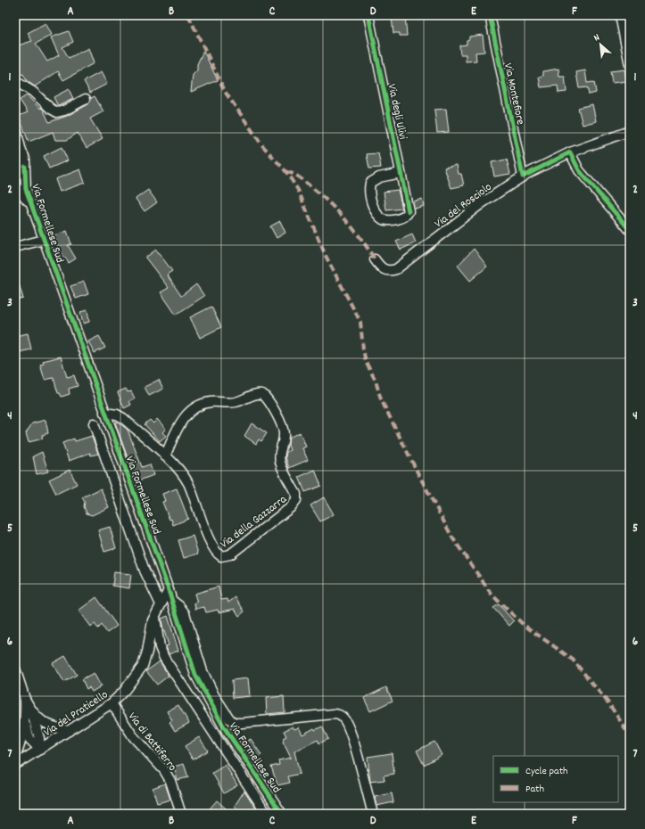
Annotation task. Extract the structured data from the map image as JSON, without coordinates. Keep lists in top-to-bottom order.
{
  "streets": {
    "street": [
      "Via Montefiore",
      "Via degli Ulivi",
      "Via del Rosciolo",
      "Via Formellese Sud",
      "Via della Gazzarra",
      "Via del Praticello",
      "Via di Battiferro"
    ]
  },
  "crossings": [
    ["Via Montefiore", "Via del Rosciolo"],
    ["Via Formellese Sud", "Via della Gazzarra"],
    ["Via Formellese Sud", "Via del Praticello"],
    ["Via del Praticello", "Via di Battiferro"]
  ],
  "legend": ["Cycle path", "Path"],
  "north": "top left",
  "grid": {
    "columns": [
      "A",
      "B",
      "C",
      "D",
      "E",
      "F"
    ],
    "rows": [
      "1",
      "2",
      "3",
      "4",
      "5",
      "6",
      "7"
    ]
  }
}
